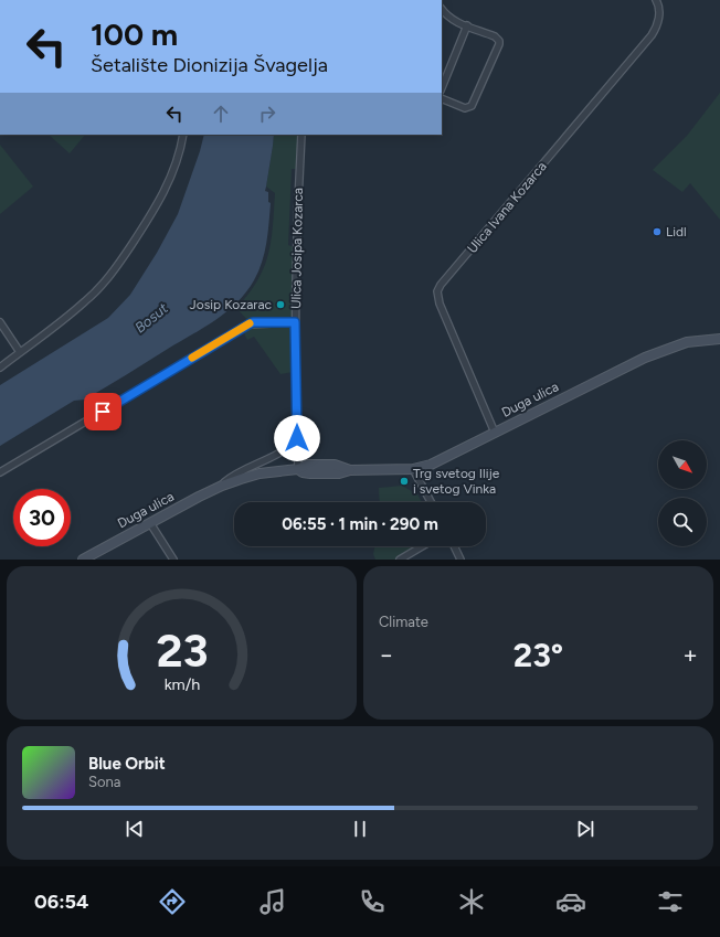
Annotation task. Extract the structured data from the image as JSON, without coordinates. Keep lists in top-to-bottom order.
{
  "streets": {
    "main road": ["Duga ulica"],
    "street": ["Ulica Ivana Kozarca", "Ulica Josipa Kozarca"]
  },
  "crossings": [
    ["Ulica Ivana Kozarca", "Duga ulica"],
    ["Ulica Josipa Kozarca", "Duga ulica"]
  ],
  "water": ["Bosut"],
  "places": ["Lidl", "Josip Kozarac", "Trg svetog Ilije i svetog Vinka"],
  "north": "bottom right",
  "page": {
    "turn": ["100 m", "Šetalište Dionizija Švagelja"],
    "limit": "30",
    "trip": "06:55 · 1 min · 290 m",
    "tile": "Climate",
    "heat": ["−", "23°", "+"],
    "song": ["Blue Orbit", "Sona"],
    "tabs": "06:54",
    "gauge": ["23", "km/h"]
  }
}
